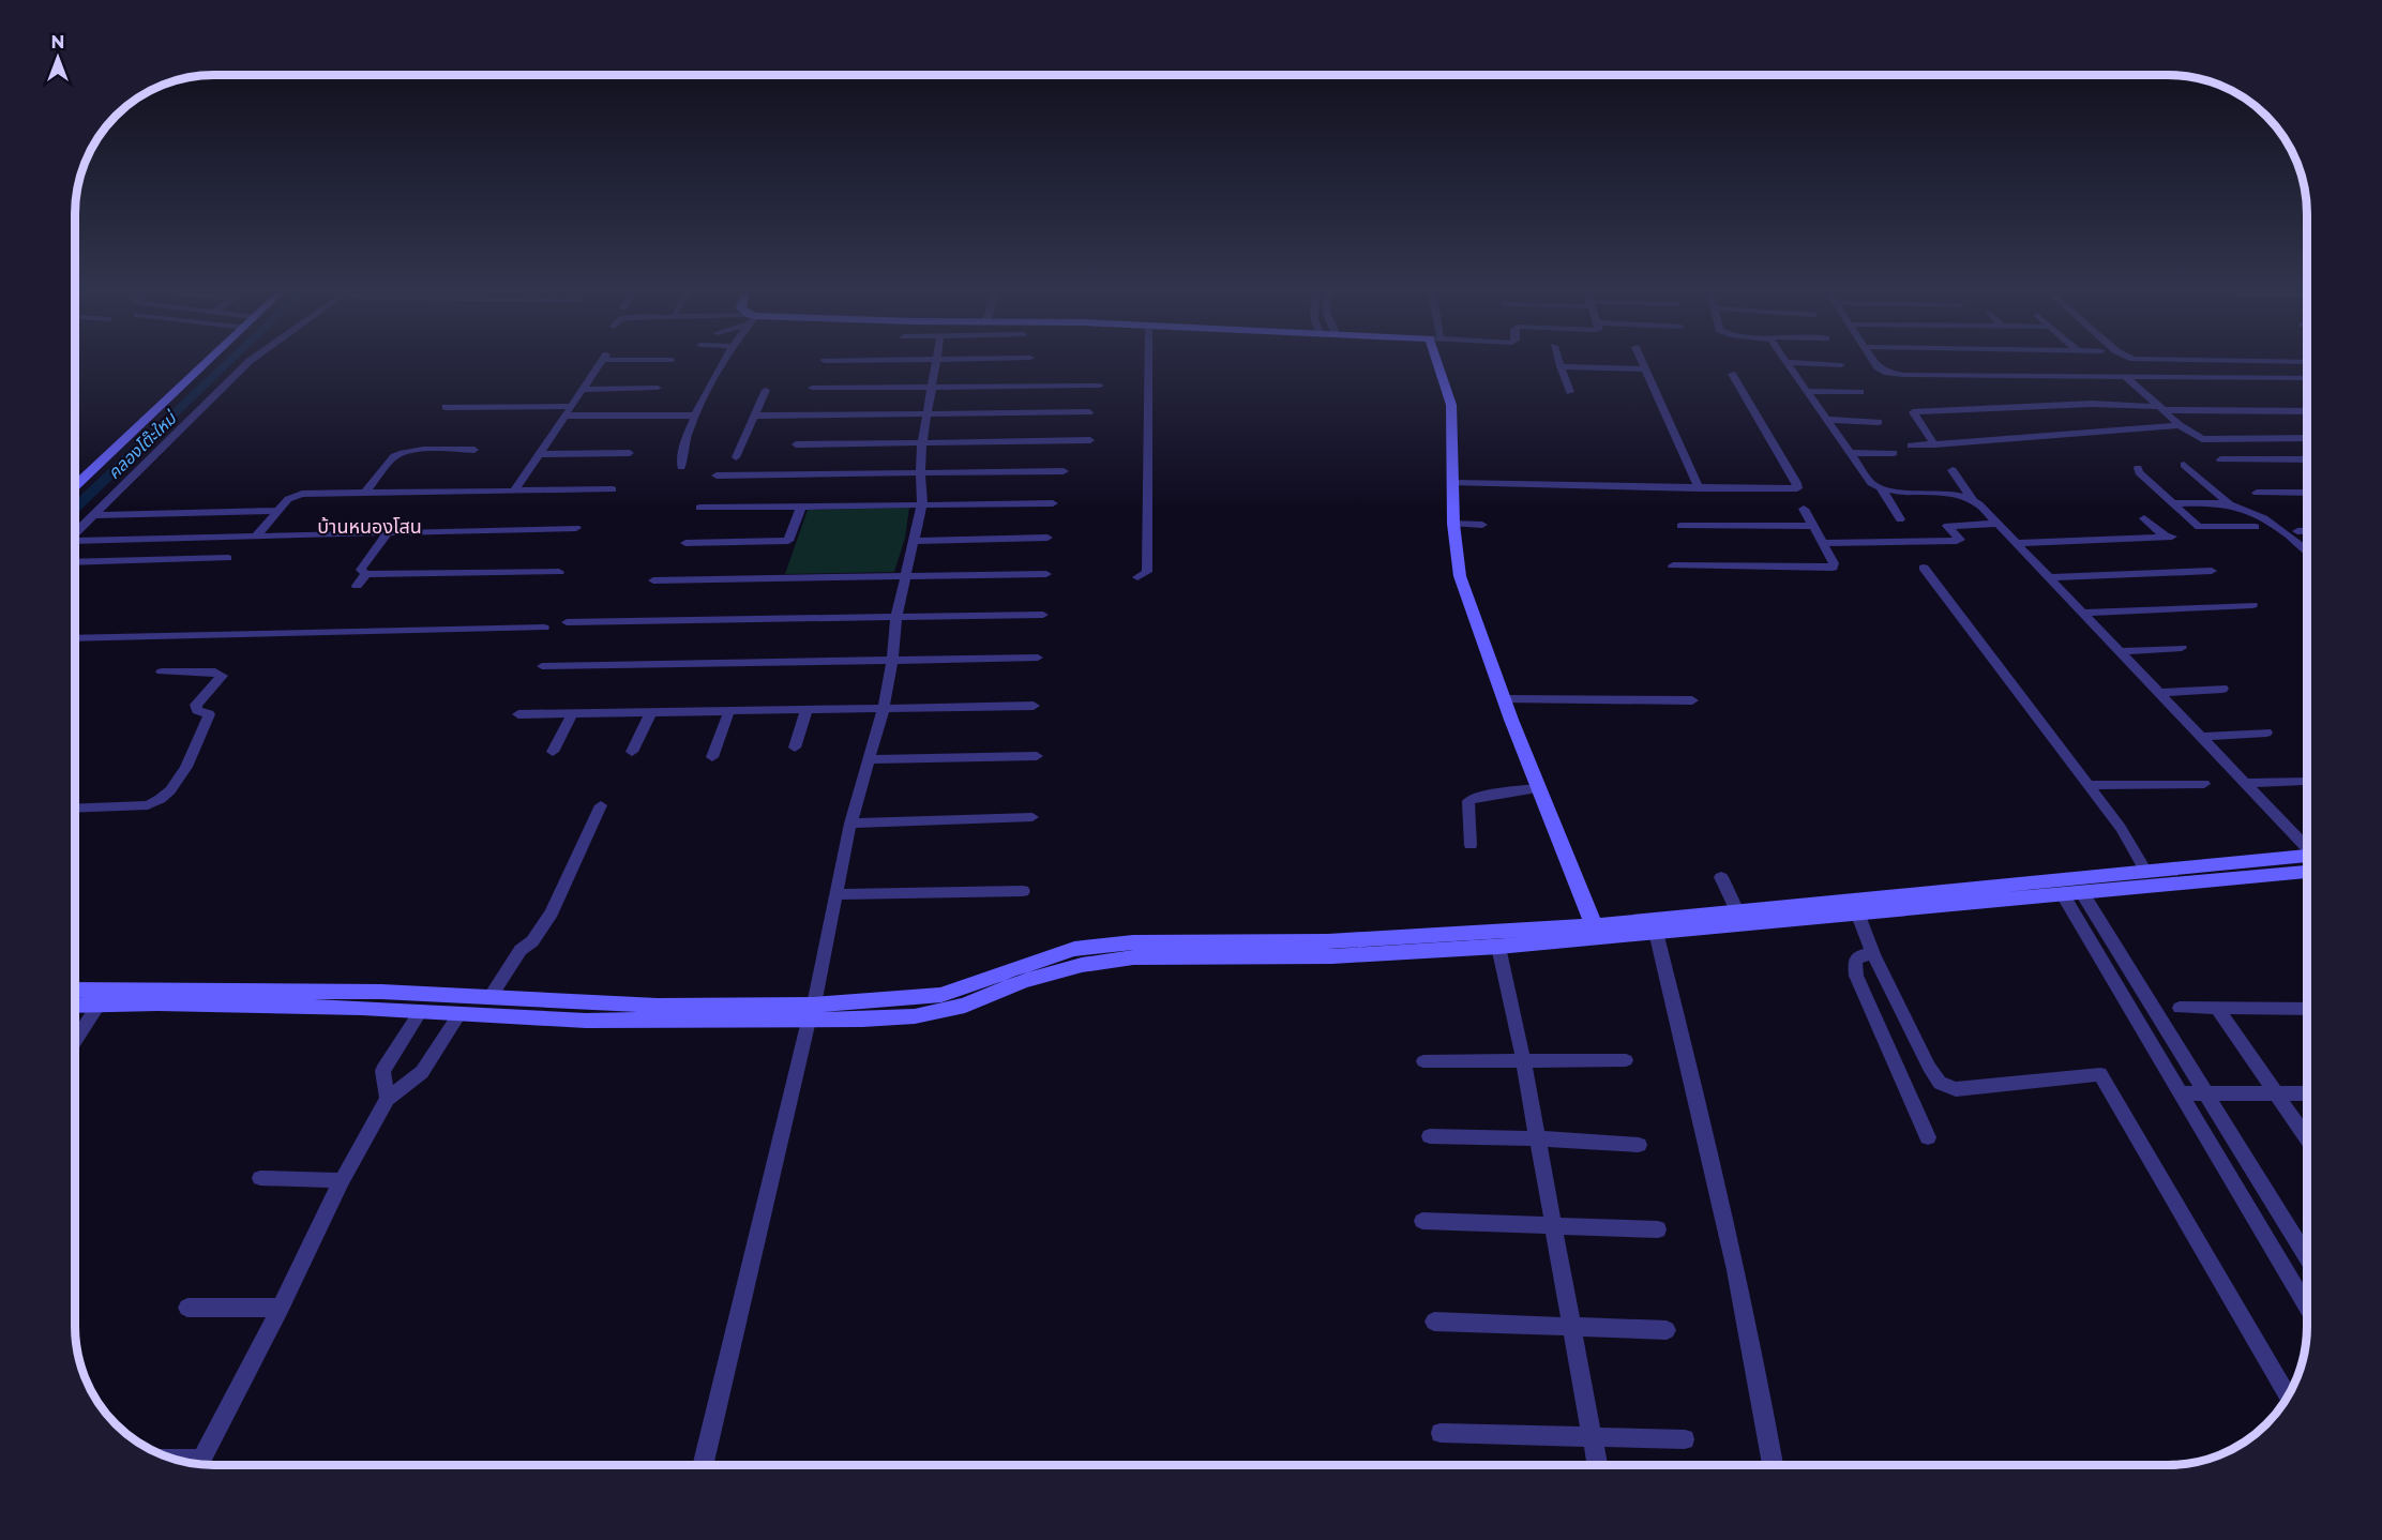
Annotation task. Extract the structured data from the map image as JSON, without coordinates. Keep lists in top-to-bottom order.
{
  "districts": ["บ้านหนองโสน"],
  "water": ["คลองโต๊ะใหม่"],
  "north": "top"
}
